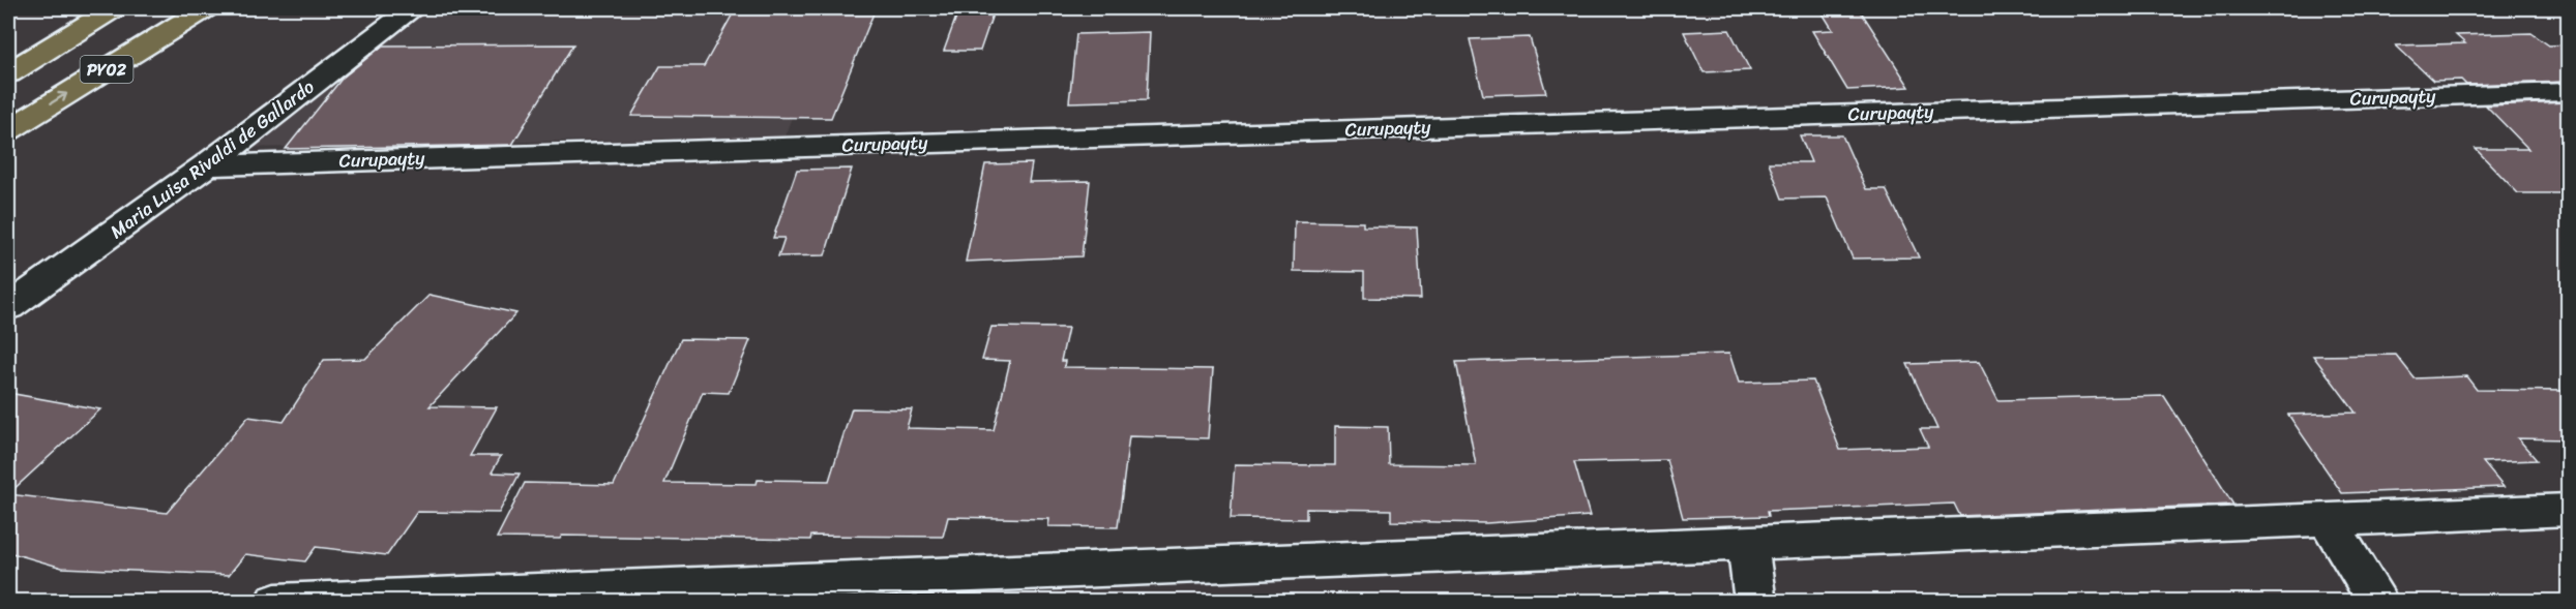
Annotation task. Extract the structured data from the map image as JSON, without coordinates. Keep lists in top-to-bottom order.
{
  "streets": {
    "highway": ["PY02"],
    "street": ["Curupayty", "Maria Luisa Rivaldi de Gallardo"]
  },
  "crossings": [
    ["Curupayty", "Maria Luisa Rivaldi de Gallardo"]
  ]
}
